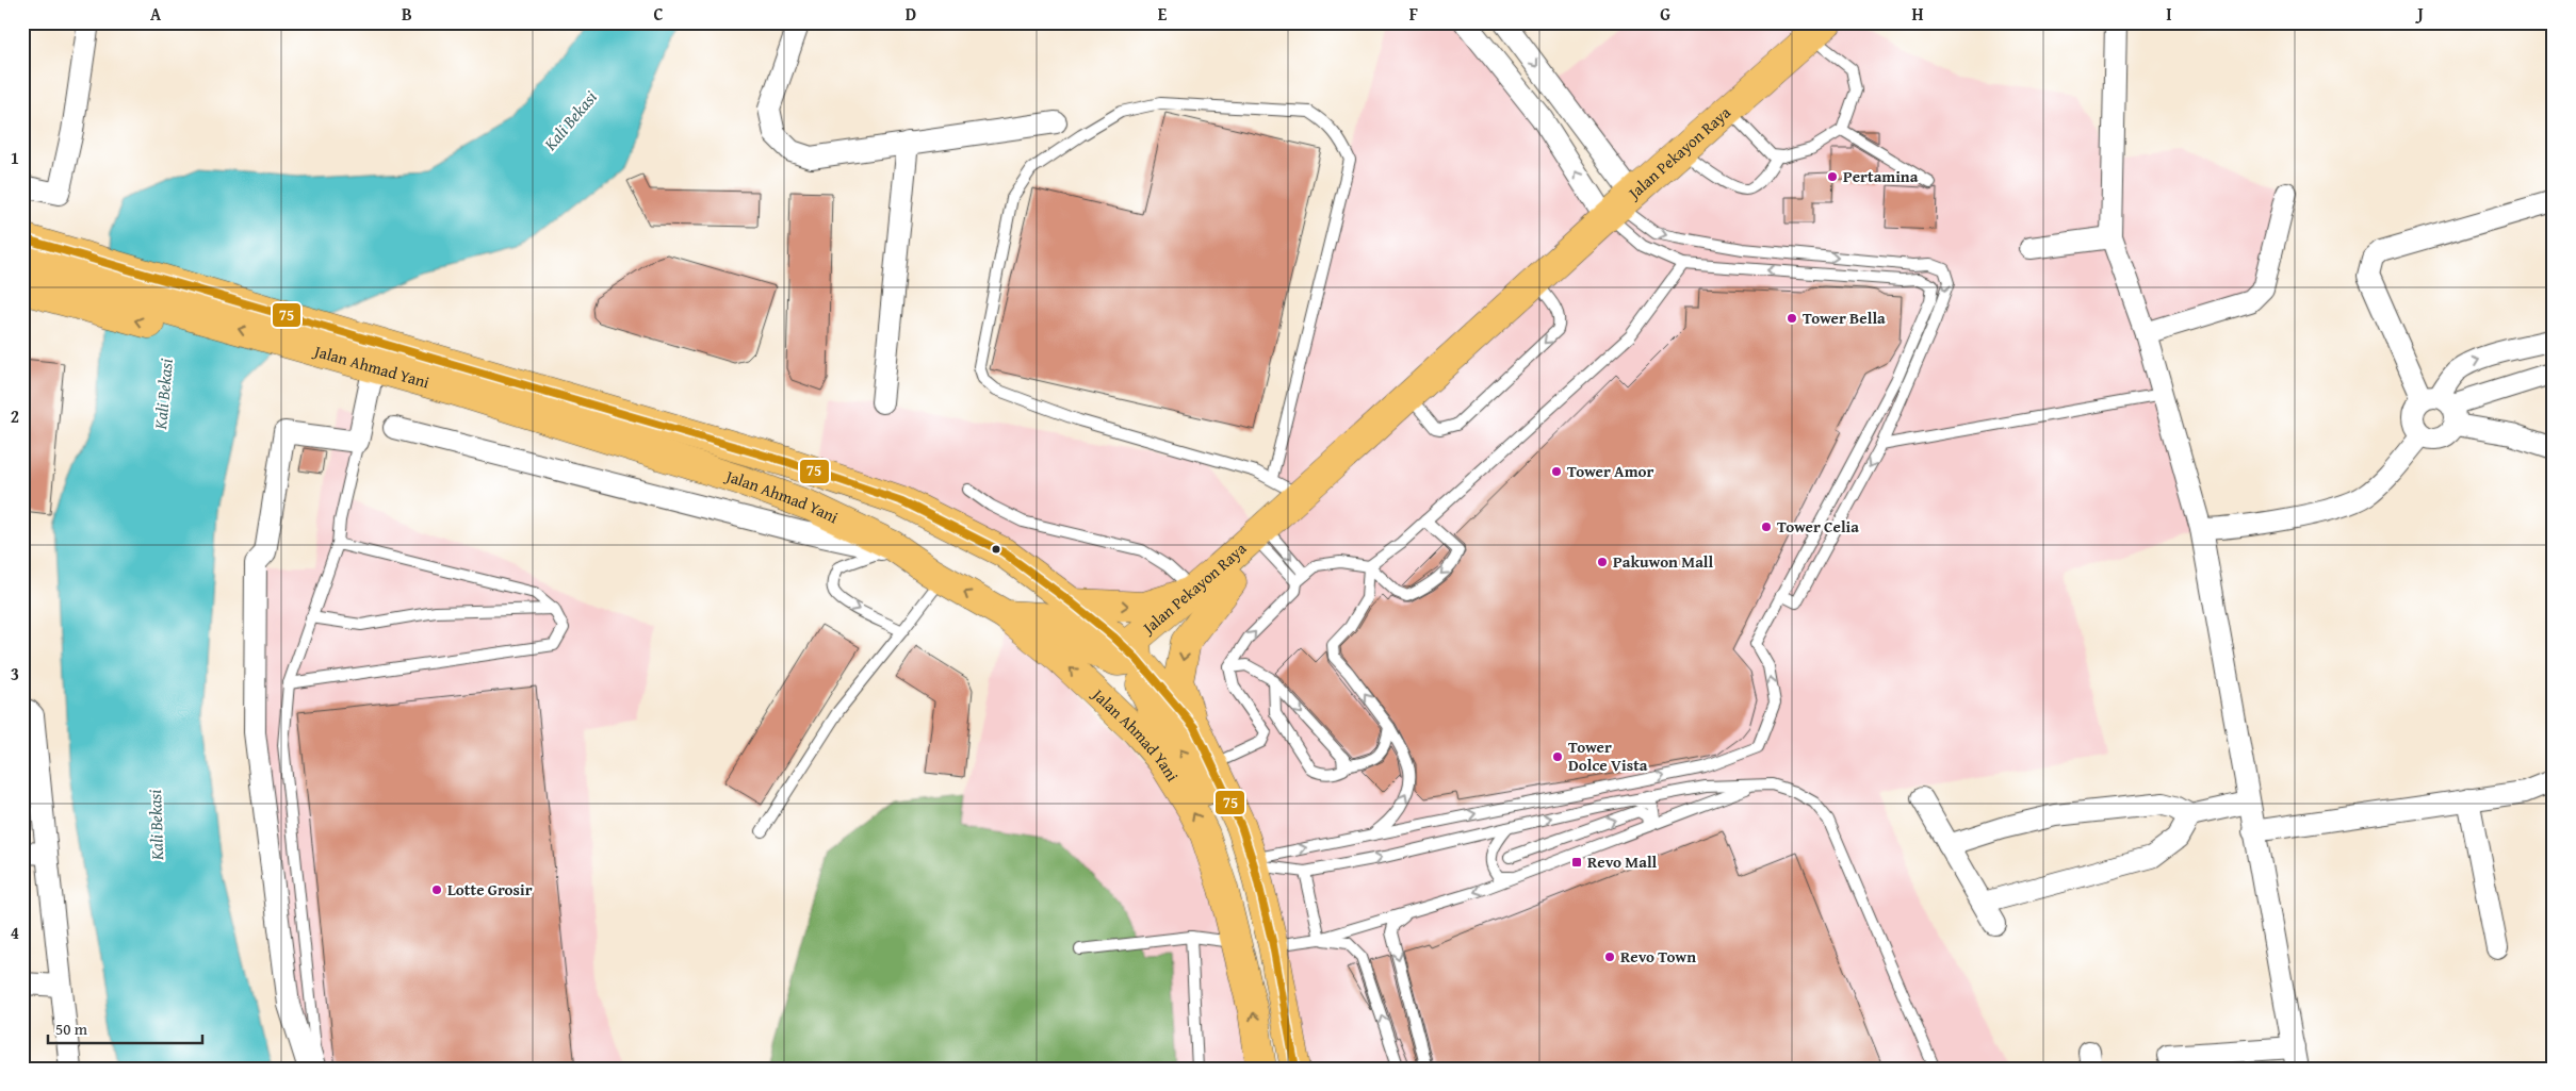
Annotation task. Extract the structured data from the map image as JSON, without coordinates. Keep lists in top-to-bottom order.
{
  "streets": {
    "main road": ["Jalan Pekayon Raya", "Jalan Ahmad Yani"]
  },
  "crossings": [
    ["Jalan Pekayon Raya", "Jalan Ahmad Yani"]
  ],
  "water": ["Kali Bekasi"],
  "places": {
    "other": [
      "Pertamina",
      "Tower Bella",
      "Tower Amor",
      "Tower Celia",
      "Pakuwon Mall",
      "Tower Dolce Vista",
      "Lotte Grosir",
      "Revo Town"
    ],
    "transit": ["Revo Mall"]
  },
  "lines": ["transit line 75"],
  "scale_bar": "50 m",
  "grid": {
    "columns": [
      "A",
      "B",
      "C",
      "D",
      "E",
      "F",
      "G",
      "H",
      "I",
      "J"
    ],
    "rows": [
      "1",
      "2",
      "3",
      "4"
    ]
  }
}
